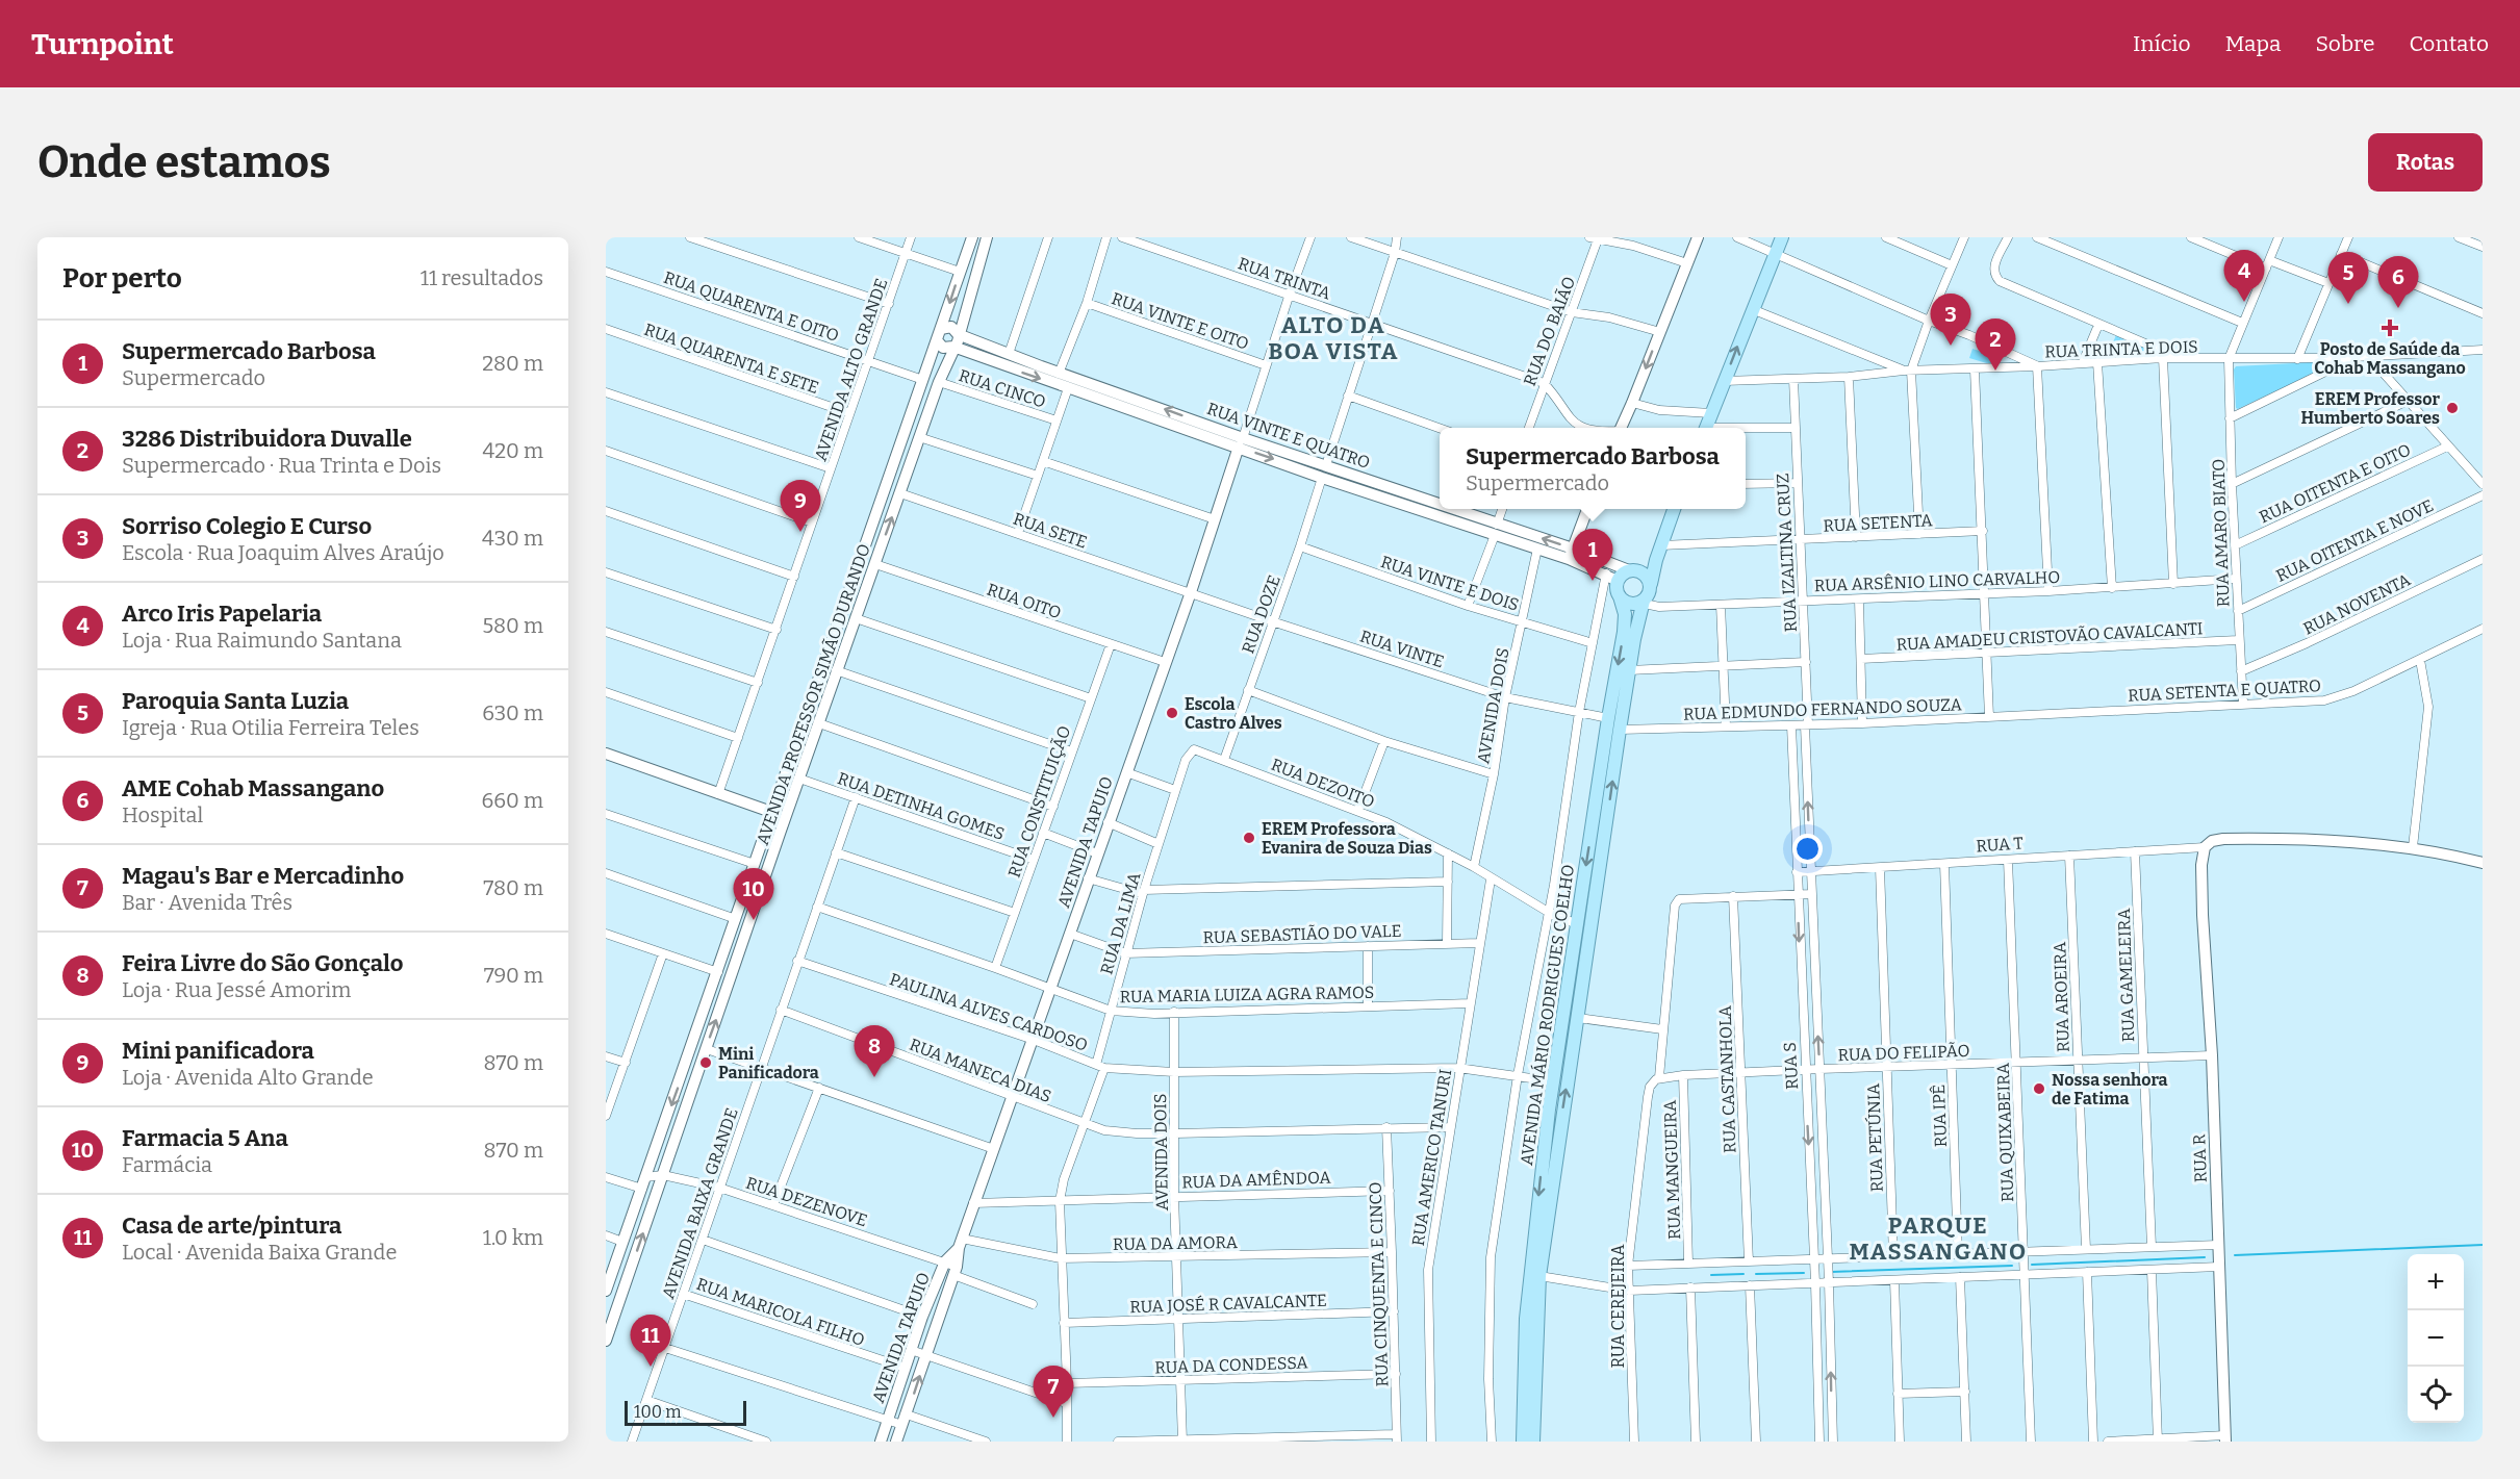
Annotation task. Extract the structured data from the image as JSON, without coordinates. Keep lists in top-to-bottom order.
{
  "streets": {
    "main road": ["AVENIDA MÁRIO RODRIGUES COELHO"],
    "street": [
      "RUA TRINTA",
      "RUA QUARENTA E OITO",
      "RUA VINTE E OITO",
      "RUA DO BAIÃO",
      "RUA TRINTA E DOIS",
      "RUA QUARENTA E SETE",
      "AVENIDA ALTO GRANDE",
      "RUA CINCO",
      "RUA VINTE E QUATRO",
      "RUA OITENTA E OITO",
      "RUA SETENTA",
      "RUA SETE",
      "RUA AMARO BIATO",
      "RUA OITENTA E NOVE",
      "RUA IZALTINA CRUZ",
      "RUA ARSÊNIO LINO CARVALHO",
      "RUA VINTE E DOIS",
      "RUA OITO",
      "RUA NOVENTA",
      "RUA DOZE",
      "RUA AMADEU CRISTOVÃO CAVALCANTI",
      "RUA VINTE",
      "RUA SETENTA E QUATRO",
      "AVENIDA PROFESSOR SIMÃO DURANDO",
      "AVENIDA DOIS",
      "RUA EDMUNDO FERNANDO SOUZA",
      "RUA DEZOITO",
      "RUA CONSTITUIÇÃO",
      "RUA DETINHA GOMES",
      "AVENIDA TAPUIO",
      "RUA T",
      "RUA DA LIMA",
      "RUA SEBASTIÃO DO VALE",
      "RUA GAMELEIRA",
      "RUA MARIA LUIZA AGRA RAMOS",
      "RUA AROEIRA",
      "PAULINA ALVES CARDOSO",
      "RUA DO FELIPÃO",
      "RUA S",
      "RUA MANECA DIAS",
      "RUA CASTANHOLA",
      "RUA IPÊ",
      "RUA QUIXABEIRA",
      "RUA PETÚNIA",
      "RUA AMERICO TANURI",
      "RUA R",
      "RUA MANGUEIRA",
      "RUA DA AMÊNDOA",
      "RUA DEZENOVE",
      "AVENIDA BAIXA GRANDE",
      "RUA DA AMORA",
      "RUA CINQUENTA E CINCO",
      "RUA JOSÉ R CAVALCANTE",
      "RUA CEREJEIRA",
      "RUA MARICOLA FILHO",
      "RUA DA CONDESSA"
    ]
  },
  "crossings": [
    ["RUA TRINTA", "RUA DO BAIÃO"],
    ["RUA TRINTA", "AVENIDA TAPUIO"],
    ["RUA QUARENTA E OITO", "AVENIDA ALTO GRANDE"],
    ["RUA QUARENTA E OITO", "AVENIDA PROFESSOR SIMÃO DURANDO"],
    ["RUA VINTE E OITO", "AVENIDA TAPUIO"],
    ["RUA TRINTA E DOIS", "RUA AMARO BIATO"],
    ["RUA TRINTA E DOIS", "RUA IZALTINA CRUZ"],
    ["RUA QUARENTA E SETE", "AVENIDA ALTO GRANDE"],
    ["RUA CINCO", "AVENIDA PROFESSOR SIMÃO DURANDO"],
    ["RUA VINTE E QUATRO", "RUA ARSÊNIO LINO CARVALHO"],
    ["RUA VINTE E QUATRO", "RUA DOZE"],
    ["RUA VINTE E QUATRO", "AVENIDA PROFESSOR SIMÃO DURANDO"],
    ["RUA VINTE E QUATRO", "AVENIDA DOIS"],
    ["RUA VINTE E QUATRO", "AVENIDA TAPUIO"],
    ["RUA VINTE E QUATRO", "AVENIDA MÁRIO RODRIGUES COELHO"],
    ["RUA OITENTA E OITO", "RUA AMARO BIATO"],
    ["RUA SETENTA", "RUA IZALTINA CRUZ"],
    ["RUA SETE", "RUA VINTE"],
    ["RUA SETE", "AVENIDA PROFESSOR SIMÃO DURANDO"],
    ["RUA SETE", "AVENIDA TAPUIO"],
    ["RUA AMARO BIATO", "RUA OITENTA E NOVE"],
    ["RUA AMARO BIATO", "RUA ARSÊNIO LINO CARVALHO"],
    ["RUA AMARO BIATO", "RUA NOVENTA"],
    ["RUA AMARO BIATO", "RUA AMADEU CRISTOVÃO CAVALCANTI"],
    ["RUA AMARO BIATO", "RUA SETENTA E QUATRO"],
    ["RUA IZALTINA CRUZ", "RUA ARSÊNIO LINO CARVALHO"],
    ["RUA IZALTINA CRUZ", "RUA EDMUNDO FERNANDO SOUZA"],
    ["RUA IZALTINA CRUZ", "RUA T"],
    ["RUA IZALTINA CRUZ", "RUA S"],
    ["RUA ARSÊNIO LINO CARVALHO", "AVENIDA MÁRIO RODRIGUES COELHO"],
    ["RUA VINTE E DOIS", "RUA DOZE"],
    ["RUA VINTE E DOIS", "AVENIDA DOIS"],
    ["RUA OITO", "AVENIDA PROFESSOR SIMÃO DURANDO"],
    ["RUA OITO", "RUA CONSTITUIÇÃO"],
    ["RUA OITO", "AVENIDA TAPUIO"],
    ["RUA DOZE", "RUA VINTE"],
    ["RUA DOZE", "RUA DEZOITO"],
    ["RUA VINTE", "AVENIDA DOIS"],
    ["RUA VINTE", "AVENIDA TAPUIO"],
    ["RUA VINTE", "AVENIDA MÁRIO RODRIGUES COELHO"],
    ["RUA SETENTA E QUATRO", "RUA EDMUNDO FERNANDO SOUZA"],
    ["AVENIDA PROFESSOR SIMÃO DURANDO", "RUA DETINHA GOMES"],
    ["AVENIDA PROFESSOR SIMÃO DURANDO", "RUA DEZENOVE"],
    ["AVENIDA DOIS", "RUA DEZOITO"],
    ["AVENIDA DOIS", "RUA MARIA LUIZA AGRA RAMOS"],
    ["AVENIDA DOIS", "PAULINA ALVES CARDOSO"],
    ["AVENIDA DOIS", "RUA MANECA DIAS"],
    ["AVENIDA DOIS", "RUA DA AMÊNDOA"],
    ["AVENIDA DOIS", "RUA DA AMORA"],
    ["AVENIDA DOIS", "RUA JOSÉ R CAVALCANTE"],
    ["AVENIDA DOIS", "RUA DA CONDESSA"],
    ["RUA EDMUNDO FERNANDO SOUZA", "AVENIDA MÁRIO RODRIGUES COELHO"],
    ["RUA EDMUNDO FERNANDO SOUZA", "RUA S"],
    ["RUA DEZOITO", "RUA DA LIMA"],
    ["RUA DEZOITO", "AVENIDA MÁRIO RODRIGUES COELHO"],
    ["RUA DEZOITO", "RUA AMERICO TANURI"],
    ["RUA CONSTITUIÇÃO", "RUA DETINHA GOMES"],
    ["RUA CONSTITUIÇÃO", "RUA MARIA LUIZA AGRA RAMOS"],
    ["RUA DETINHA GOMES", "AVENIDA BAIXA GRANDE"],
    ["AVENIDA TAPUIO", "RUA MARIA LUIZA AGRA RAMOS"],
    ["AVENIDA TAPUIO", "PAULINA ALVES CARDOSO"],
    ["AVENIDA TAPUIO", "RUA MANECA DIAS"],
    ["AVENIDA TAPUIO", "RUA DA AMÊNDOA"],
    ["AVENIDA TAPUIO", "RUA DEZENOVE"],
    ["AVENIDA TAPUIO", "RUA DA AMORA"],
    ["AVENIDA TAPUIO", "RUA MARICOLA FILHO"],
    ["RUA T", "RUA GAMELEIRA"],
    ["RUA T", "RUA AROEIRA"],
    ["RUA T", "RUA S"],
    ["RUA T", "RUA IPÊ"],
    ["RUA T", "RUA QUIXABEIRA"],
    ["RUA T", "RUA PETÚNIA"],
    ["RUA T", "RUA R"],
    ["RUA DA LIMA", "RUA SEBASTIÃO DO VALE"],
    ["RUA DA LIMA", "RUA MARIA LUIZA AGRA RAMOS"],
    ["RUA DA LIMA", "PAULINA ALVES CARDOSO"],
    ["RUA DA LIMA", "RUA MANECA DIAS"],
    ["RUA DA LIMA", "RUA DA AMÊNDOA"],
    ["RUA DA LIMA", "RUA DA AMORA"],
    ["RUA DA LIMA", "RUA JOSÉ R CAVALCANTE"],
    ["RUA DA LIMA", "RUA DA CONDESSA"],
    ["RUA SEBASTIÃO DO VALE", "RUA AMERICO TANURI"],
    ["RUA GAMELEIRA", "RUA DO FELIPÃO"],
    ["RUA MARIA LUIZA AGRA RAMOS", "RUA AMERICO TANURI"],
    ["RUA MARIA LUIZA AGRA RAMOS", "AVENIDA BAIXA GRANDE"],
    ["RUA AROEIRA", "RUA DO FELIPÃO"],
    ["PAULINA ALVES CARDOSO", "AVENIDA MÁRIO RODRIGUES COELHO"],
    ["PAULINA ALVES CARDOSO", "RUA AMERICO TANURI"],
    ["PAULINA ALVES CARDOSO", "AVENIDA BAIXA GRANDE"],
    ["RUA DO FELIPÃO", "RUA S"],
    ["RUA DO FELIPÃO", "RUA CASTANHOLA"],
    ["RUA DO FELIPÃO", "RUA IPÊ"],
    ["RUA DO FELIPÃO", "RUA QUIXABEIRA"],
    ["RUA DO FELIPÃO", "RUA PETÚNIA"],
    ["RUA DO FELIPÃO", "RUA R"],
    ["RUA DO FELIPÃO", "RUA MANGUEIRA"],
    ["RUA DO FELIPÃO", "RUA CEREJEIRA"],
    ["RUA MANECA DIAS", "RUA AMERICO TANURI"],
    ["RUA MANECA DIAS", "AVENIDA BAIXA GRANDE"],
    ["RUA MANECA DIAS", "RUA CINQUENTA E CINCO"],
    ["RUA MANGUEIRA", "RUA CEREJEIRA"],
    ["RUA DA AMÊNDOA", "RUA CINQUENTA E CINCO"],
    ["RUA DEZENOVE", "AVENIDA BAIXA GRANDE"],
    ["AVENIDA BAIXA GRANDE", "RUA MARICOLA FILHO"],
    ["RUA DA AMORA", "RUA CINQUENTA E CINCO"],
    ["RUA CINQUENTA E CINCO", "RUA JOSÉ R CAVALCANTE"],
    ["RUA CINQUENTA E CINCO", "RUA DA CONDESSA"]
  ],
  "districts": ["ALTO DA BOA VISTA", "PARQUE MASSANGANO"],
  "places": {
    "health": ["Posto de Saúde da Cohab Massangano"],
    "other": [
      "EREM Professor Humberto Soares",
      "Escola Castro Alves",
      "EREM Professora Evanira de Souza Dias",
      "Mini Panificadora",
      "Nossa senhora de Fatima"
    ]
  },
  "scale_bar": "100 m",
  "page": {
    "header": "Turnpoint",
    "nav": [
      "Início",
      "Mapa",
      "Sobre",
      "Contato"
    ],
    "buttons": "Rotas",
    "title": "Onde estamos",
    "heading": ["Por perto", "11 resultados"],
    "pins": [
      "4",
      "5",
      "6",
      "3",
      "2",
      "9",
      "1",
      "10",
      "8",
      "11",
      "7"
    ],
    "list": [
      {
        "mark": "1",
        "name": "Supermercado Barbosa",
        "note": "Supermercado",
        "value": "280 m"
      },
      {
        "mark": "2",
        "name": "3286 Distribuidora Duvalle",
        "note": "Supermercado · Rua Trinta e Dois",
        "value": "420 m"
      },
      {
        "mark": "3",
        "name": "Sorriso Colegio E Curso",
        "note": "Escola · Rua Joaquim Alves Araújo",
        "value": "430 m"
      },
      {
        "mark": "4",
        "name": "Arco Iris Papelaria",
        "note": "Loja · Rua Raimundo Santana",
        "value": "580 m"
      },
      {
        "mark": "5",
        "name": "Paroquia Santa Luzia",
        "note": "Igreja · Rua Otilia Ferreira Teles",
        "value": "630 m"
      },
      {
        "mark": "6",
        "name": "AME Cohab Massangano",
        "note": "Hospital",
        "value": "660 m"
      },
      {
        "mark": "7",
        "name": "Magau's Bar e Mercadinho",
        "note": "Bar · Avenida Três",
        "value": "780 m"
      },
      {
        "mark": "8",
        "name": "Feira Livre do São Gonçalo",
        "note": "Loja · Rua Jessé Amorim",
        "value": "790 m"
      },
      {
        "mark": "9",
        "name": "Mini panificadora",
        "note": "Loja · Avenida Alto Grande",
        "value": "870 m"
      },
      {
        "mark": "10",
        "name": "Farmacia 5 Ana",
        "note": "Farmácia",
        "value": "870 m"
      },
      {
        "mark": "11",
        "name": "Casa de arte/pintura",
        "note": "Local · Avenida Baixa Grande",
        "value": "1.0 km"
      }
    ],
    "popup": ["Supermercado Barbosa", "Supermercado"],
    "map_buttons": ["+", "−"],
    "scale": "100 m"
  }
}
